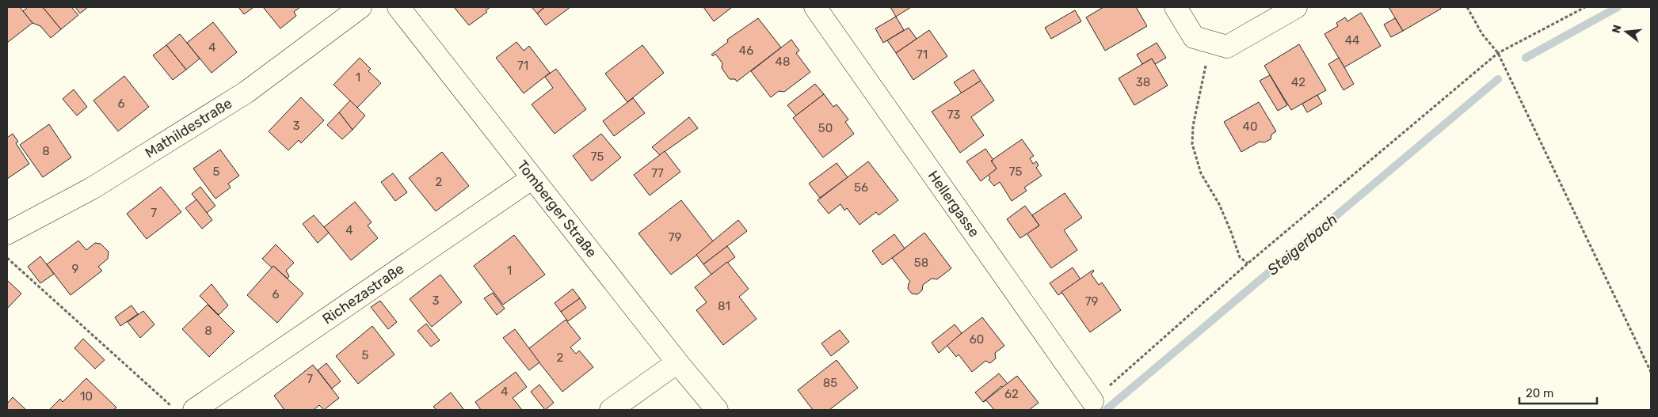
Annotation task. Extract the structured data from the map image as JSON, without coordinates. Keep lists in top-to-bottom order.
{
  "streets": {
    "street": [
      "Mathildestraße",
      "Hellergasse",
      "Tomberger Straße",
      "Richezastraße"
    ]
  },
  "crossings": [
    ["Tomberger Straße", "Richezastraße"]
  ],
  "water": ["Steigerbach"],
  "house_numbers": [
    "44",
    "4",
    "46",
    "71",
    "48",
    "71",
    "1",
    "38",
    "42",
    "6",
    "73",
    "3",
    "40",
    "50",
    "8",
    "75",
    "5",
    "75",
    "77",
    "2",
    "56",
    "7",
    "4",
    "79",
    "58",
    "9",
    "1",
    "6",
    "3",
    "79",
    "81",
    "8",
    "60",
    "5",
    "2",
    "7",
    "85",
    "4",
    "62",
    "10"
  ],
  "scale_bar": "20 m",
  "north": "left"
}
